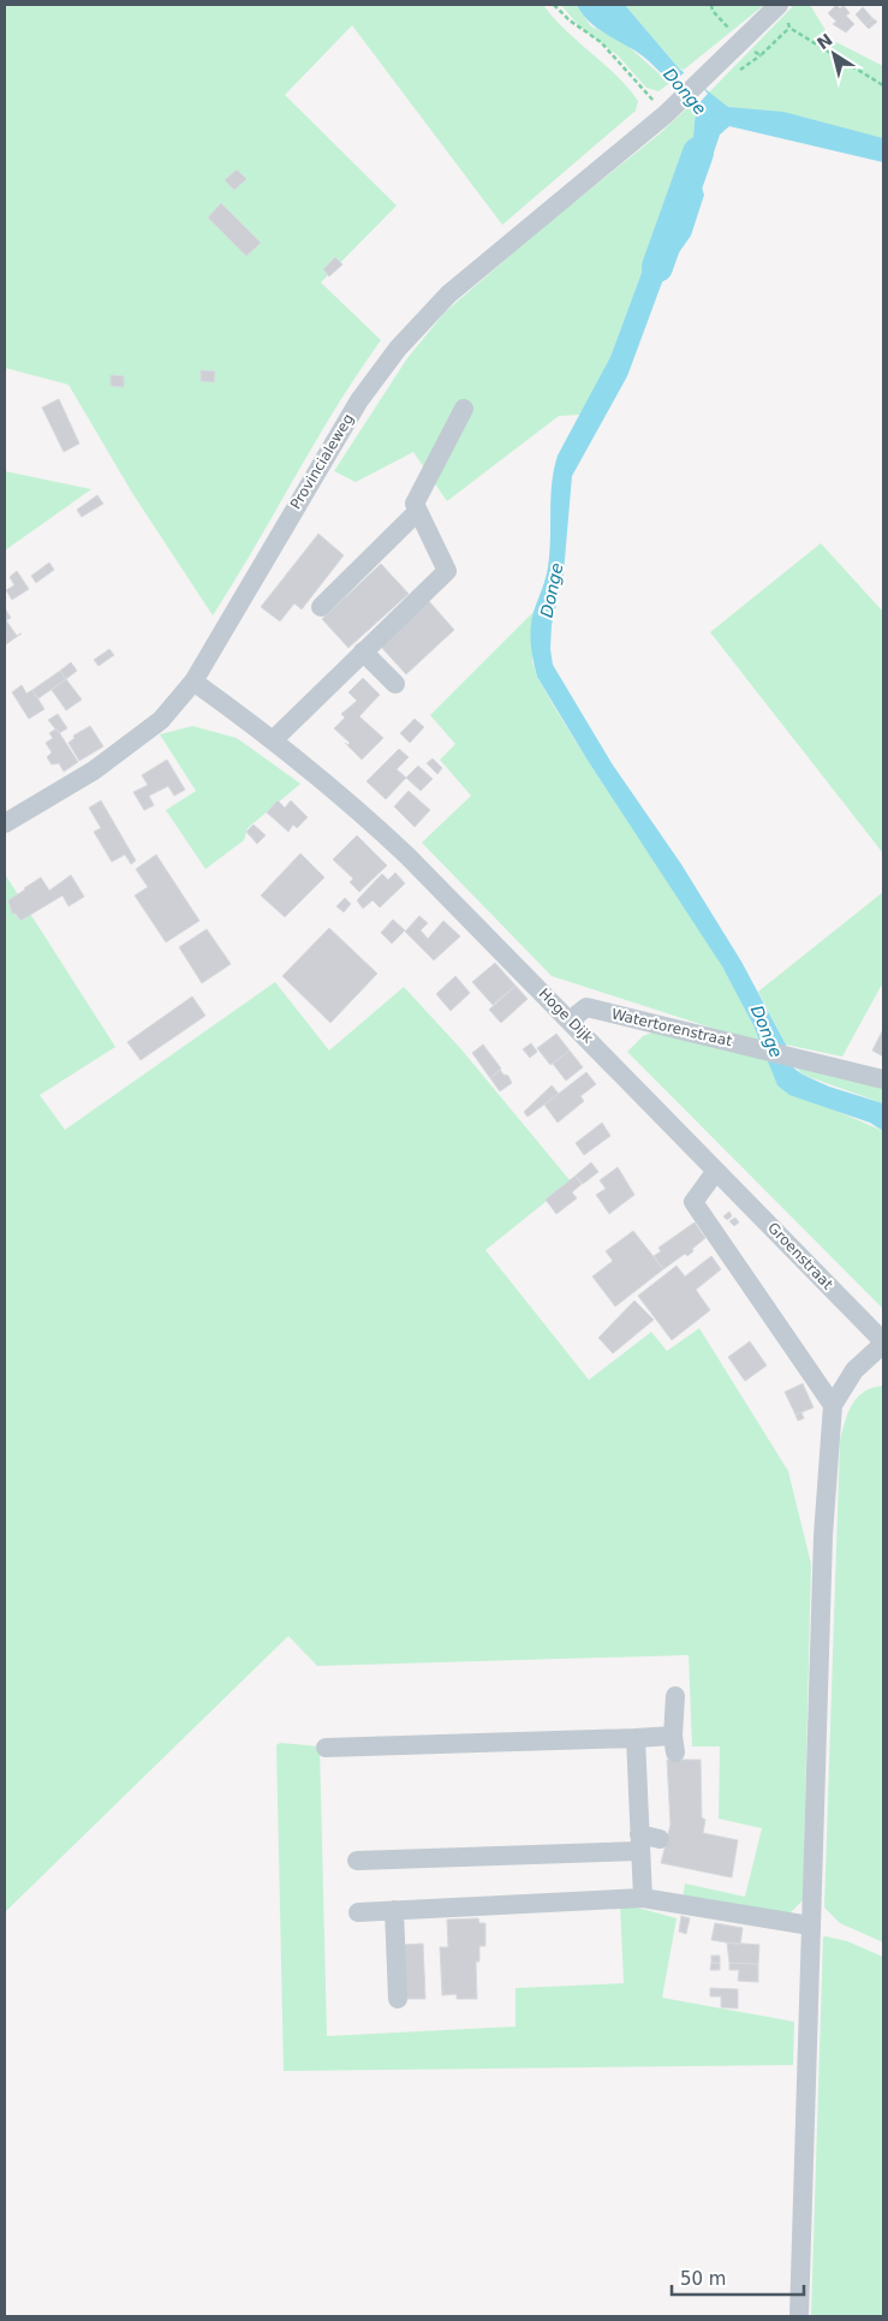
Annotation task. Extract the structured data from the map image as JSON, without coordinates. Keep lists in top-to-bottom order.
{
  "streets": {
    "street": [
      "Provincialeweg",
      "Hoge Dijk",
      "Watertorenstraat",
      "Groenstraat"
    ]
  },
  "crossings": [
    ["Provincialeweg", "Hoge Dijk"],
    ["Hoge Dijk", "Watertorenstraat"],
    ["Hoge Dijk", "Groenstraat"]
  ],
  "water": ["Donge"],
  "scale_bar": "50 m",
  "north": "top left"
}
